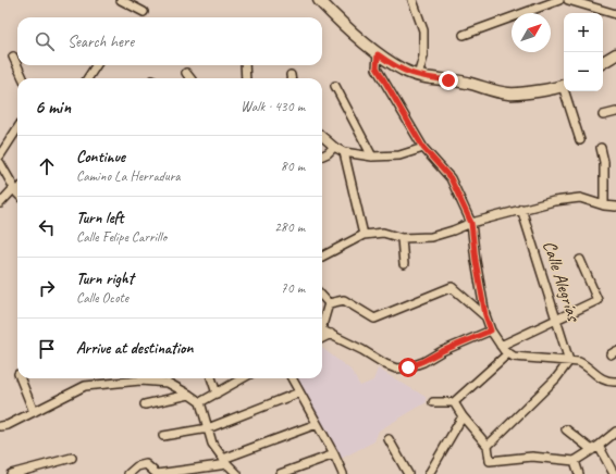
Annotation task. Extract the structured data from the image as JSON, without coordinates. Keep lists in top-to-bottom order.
{
  "streets": {
    "street": ["Calle Alegrías"]
  },
  "north": "top right",
  "page": {
    "map_buttons": ["+", "−"],
    "search": "Search here",
    "heading": ["6 min", "Walk · 430 m"],
    "list": [
      ["Continue", "Camino La Herradura", "80 m"],
      ["Turn left", "Calle Felipe Carrillo", "280 m"],
      ["Turn right", "Calle Ocote", "70 m"],
      "Arrive at destination"
    ]
  }
}
